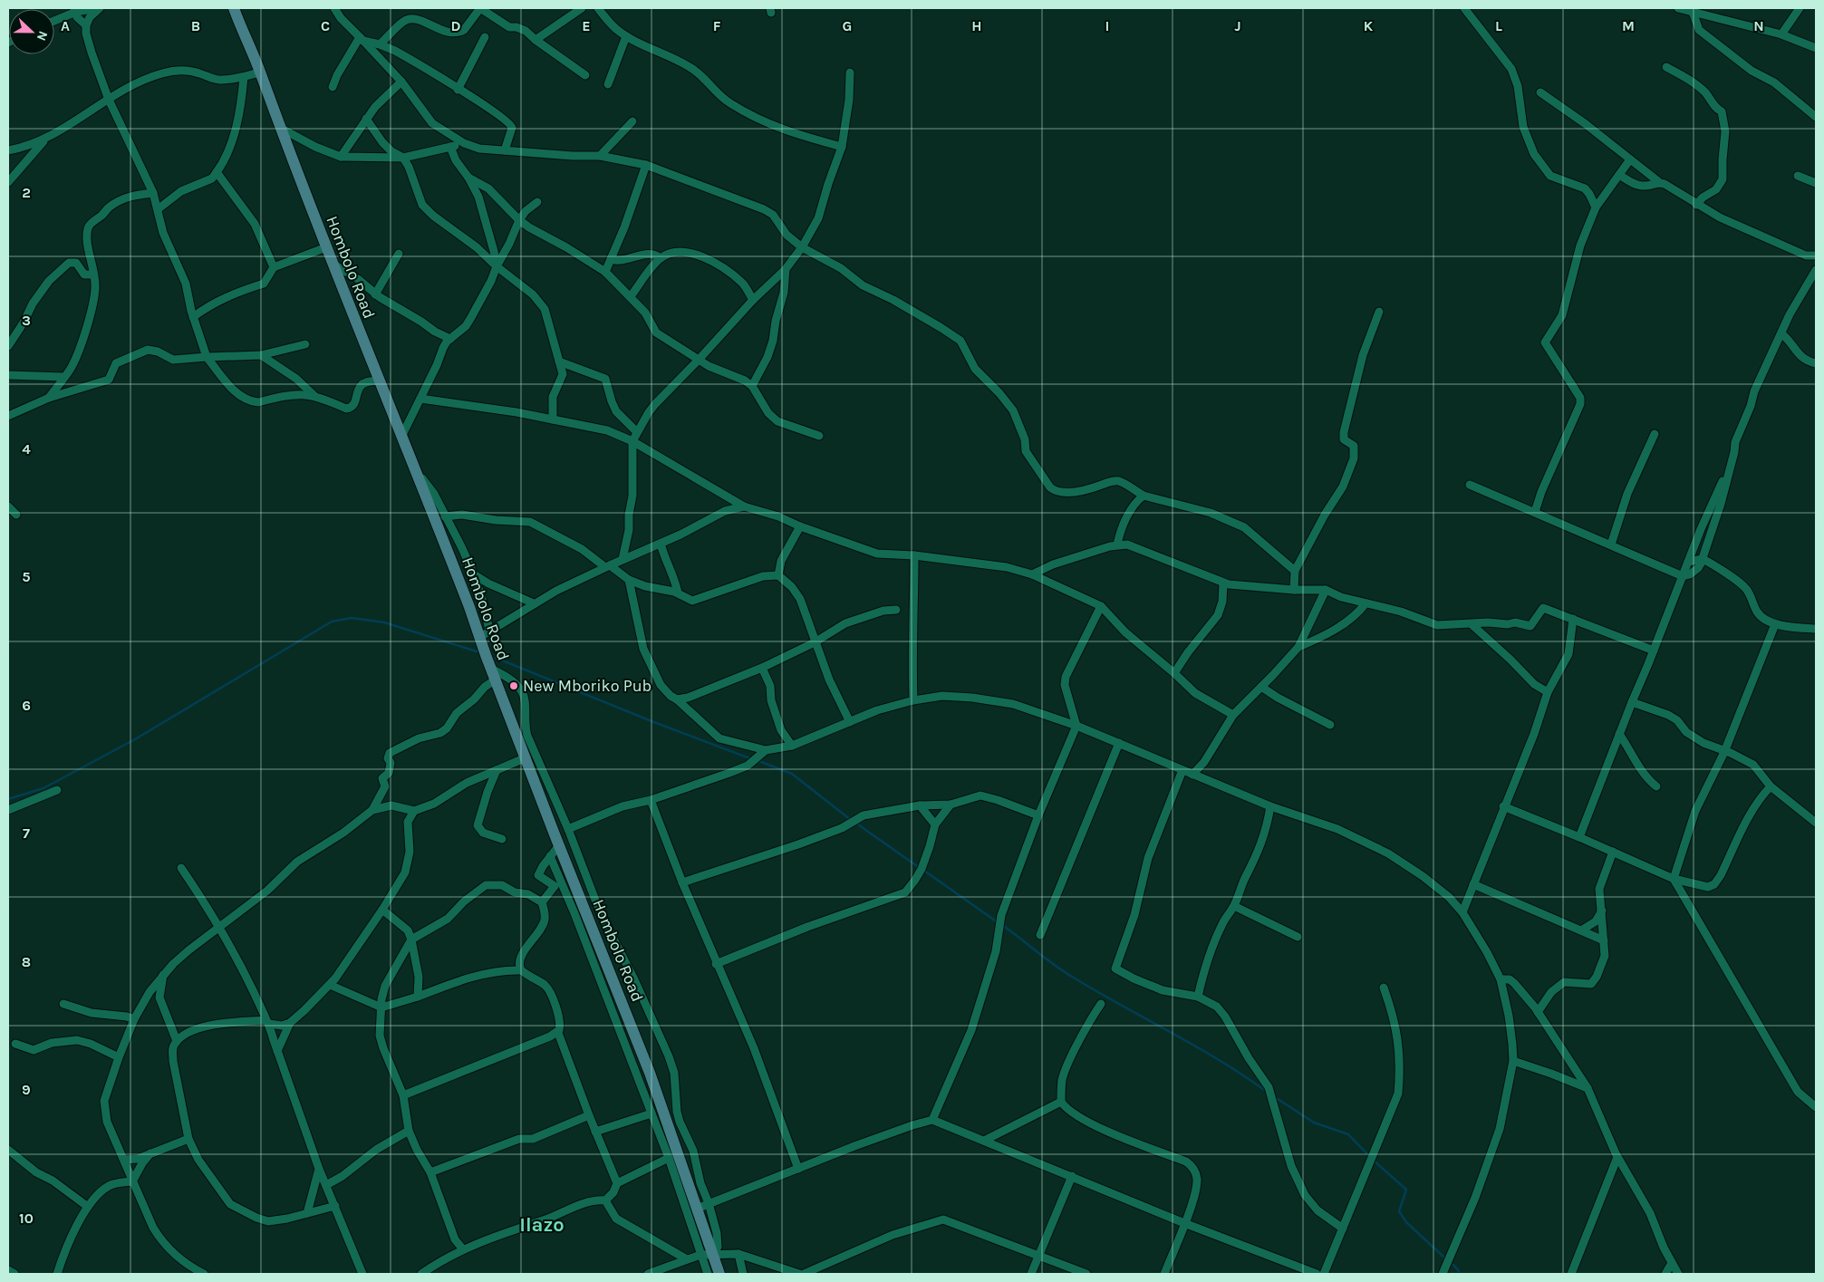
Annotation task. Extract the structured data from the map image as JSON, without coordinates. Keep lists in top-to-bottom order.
{
  "streets": {
    "street": ["Hombolo Road"]
  },
  "districts": ["Ilazo"],
  "places": ["New Mboriko Pub"],
  "north": "right",
  "grid": {
    "columns": [
      "A",
      "B",
      "C",
      "D",
      "E",
      "F",
      "G",
      "H",
      "I",
      "J",
      "K",
      "L",
      "M",
      "N"
    ],
    "rows": [
      "2",
      "3",
      "4",
      "5",
      "6",
      "7",
      "8",
      "9",
      "10"
    ]
  }
}
